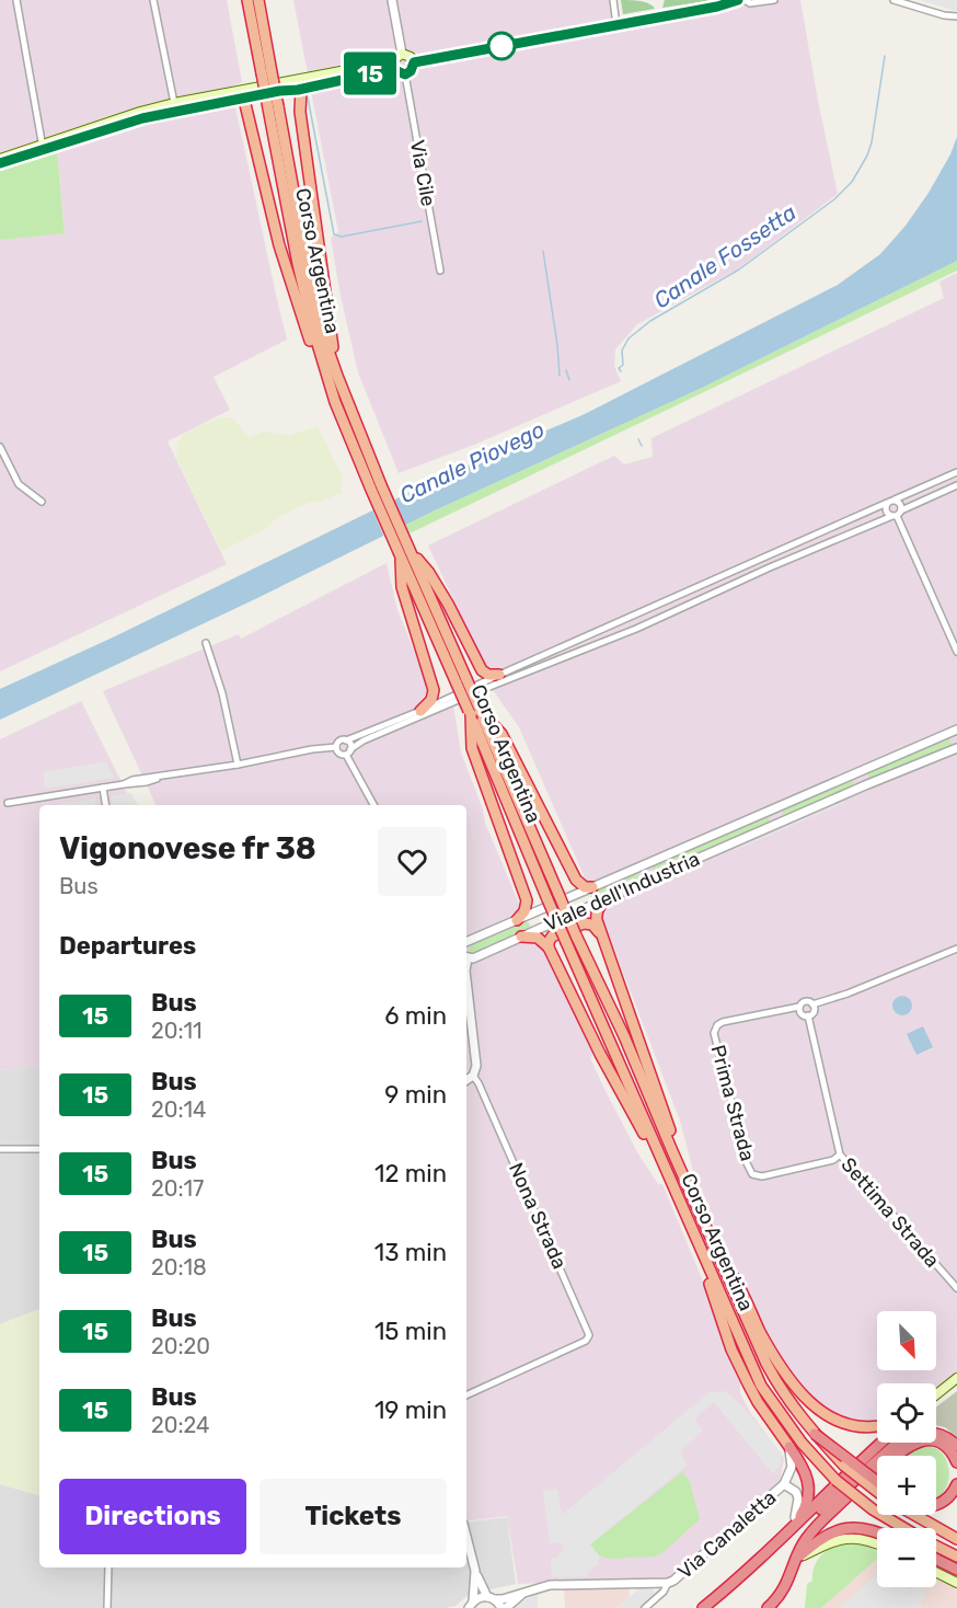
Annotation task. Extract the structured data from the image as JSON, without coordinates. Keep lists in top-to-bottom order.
{
  "streets": {
    "highway": ["Corso Argentina"],
    "street": [
      "Via Cile",
      "Viale dell'Industria",
      "Prima Strada",
      "Settima Strada",
      "Nona Strada",
      "Via Canaletta"
    ]
  },
  "crossings": [
    ["Prima Strada", "Settima Strada"]
  ],
  "water": ["Canale Fossetta", "Canale Piovego"],
  "lines": ["bus line 15"],
  "north": "bottom right",
  "page": {
    "on_map": "15",
    "heading": [
      ["Vigonovese fr 38", "Bus"],
      "Departures"
    ],
    "list": [
      {
        "mark": "15",
        "name": "Bus",
        "note": "20:11",
        "value": "6 min"
      },
      {
        "mark": "15",
        "name": "Bus",
        "note": "20:14",
        "value": "9 min"
      },
      {
        "mark": "15",
        "name": "Bus",
        "note": "20:17",
        "value": "12 min"
      },
      {
        "mark": "15",
        "name": "Bus",
        "note": "20:18",
        "value": "13 min"
      },
      {
        "mark": "15",
        "name": "Bus",
        "note": "20:20",
        "value": "15 min"
      },
      {
        "mark": "15",
        "name": "Bus",
        "note": "20:24",
        "value": "19 min"
      }
    ],
    "map_buttons": ["+", "−"],
    "buttons": ["Directions", "Tickets"]
  }
}
